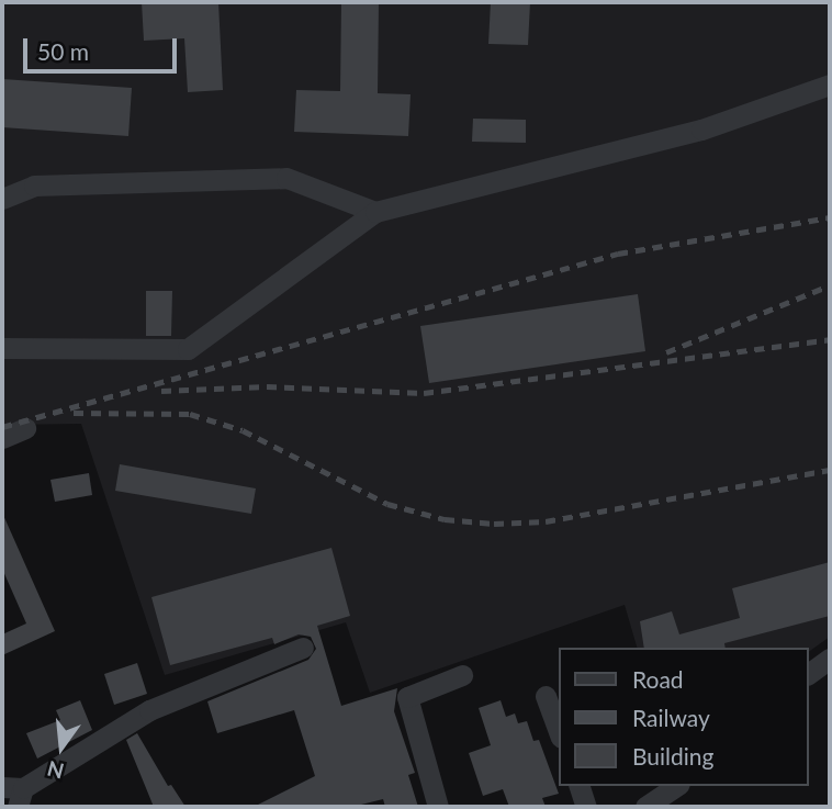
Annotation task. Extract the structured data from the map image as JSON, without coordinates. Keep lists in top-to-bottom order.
{
  "legend": ["Road", "Railway", "Building"],
  "scale_bar": "50 m",
  "north": "bottom"
}
